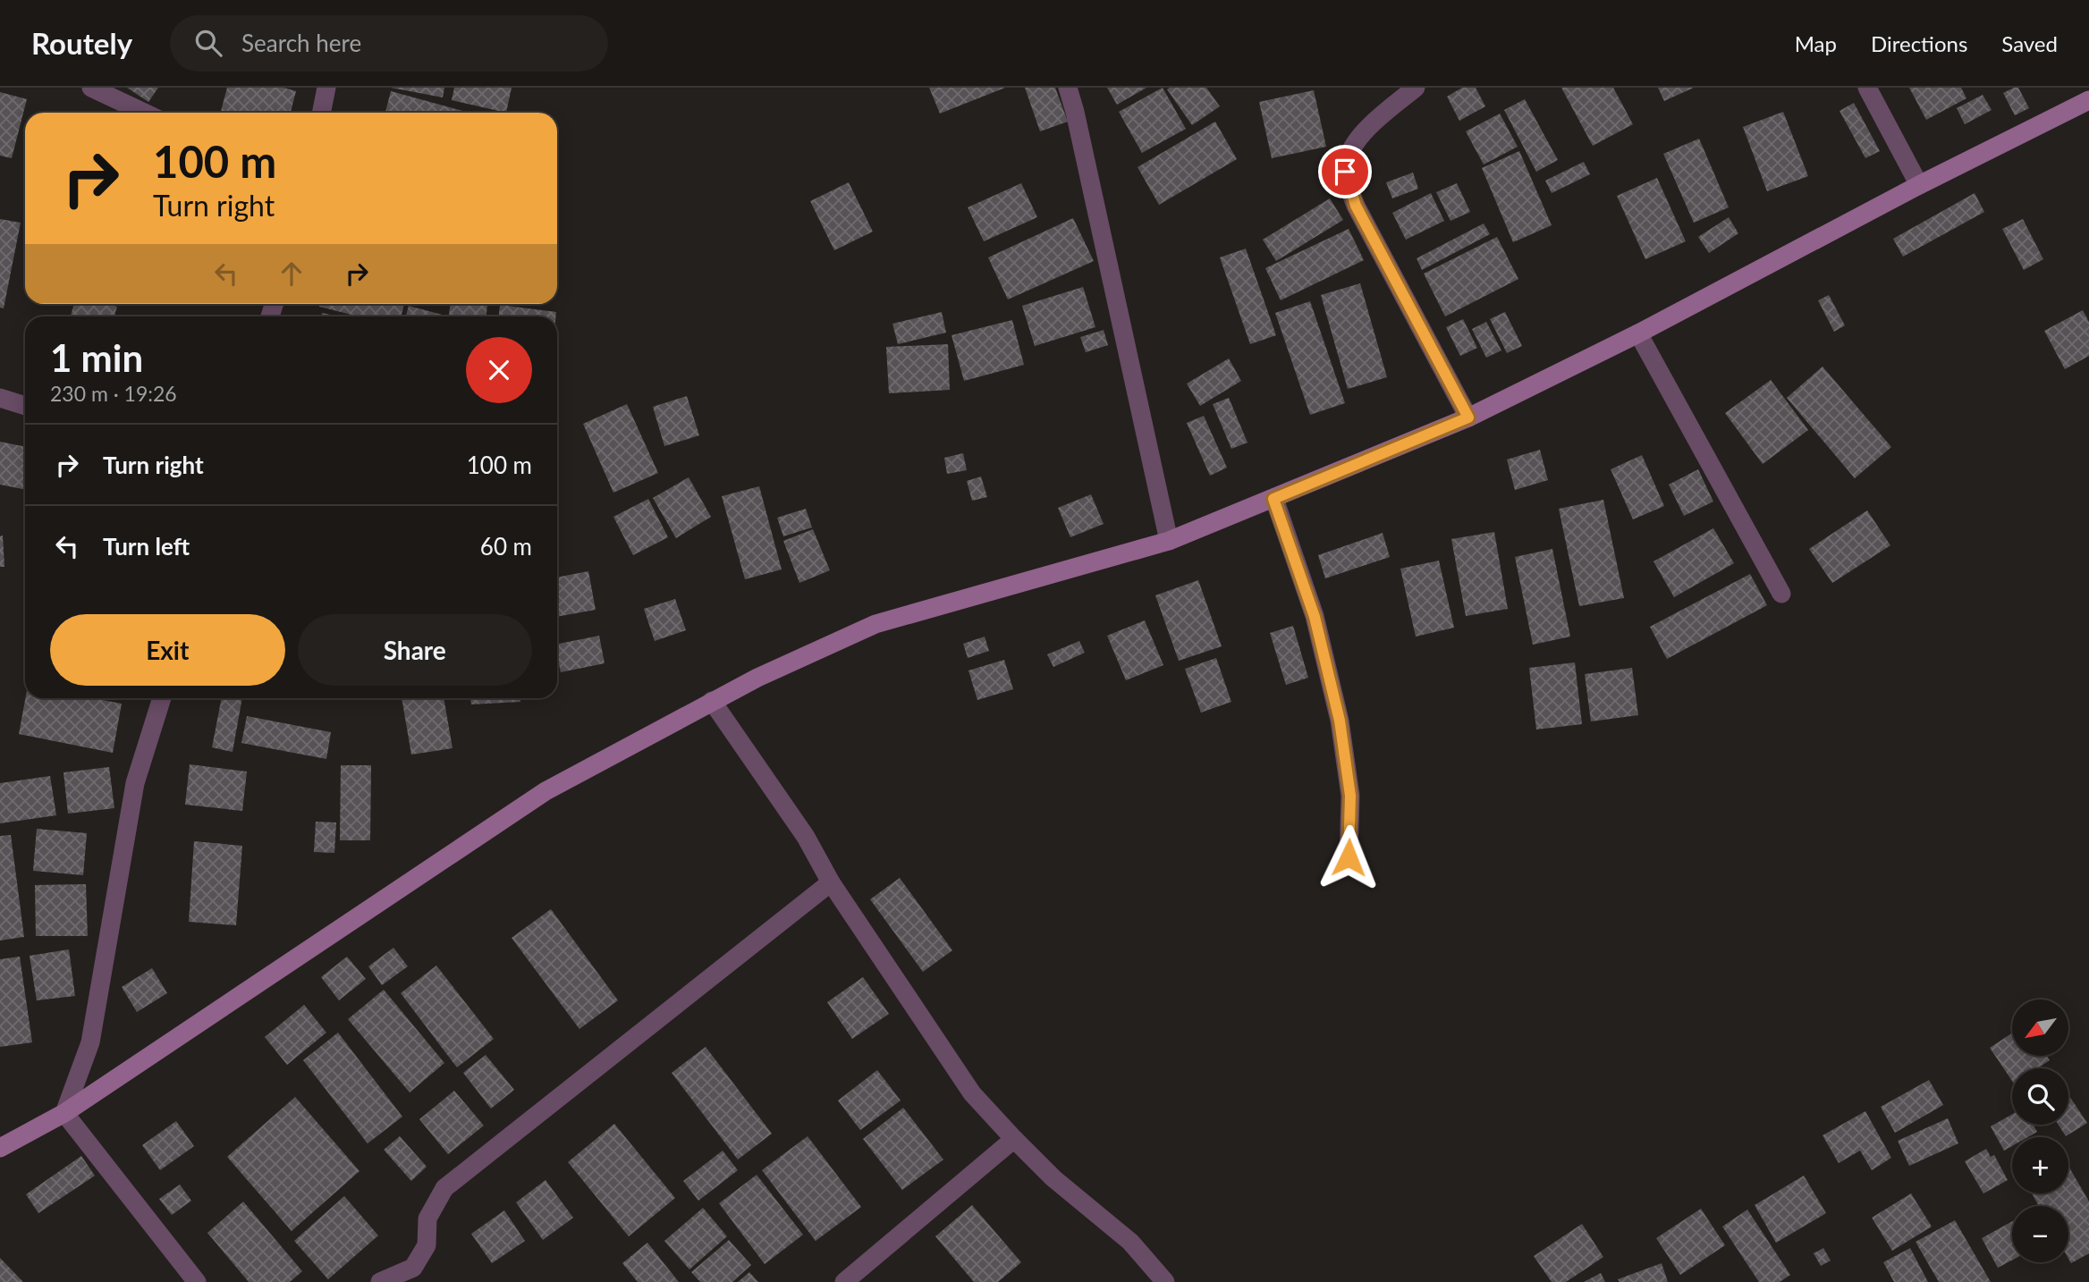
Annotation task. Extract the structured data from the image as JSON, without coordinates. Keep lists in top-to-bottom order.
{
  "north": "bottom left",
  "page": {
    "header": "Routely",
    "search": "Search here",
    "nav": ["Map", "Directions", "Saved"],
    "turn": ["100 m", "Turn right"],
    "heading": ["1 min", "230 m · 19:26"],
    "list": [
      {
        "name": "Turn right",
        "value": "100 m"
      },
      {
        "name": "Turn left",
        "value": "60 m"
      }
    ],
    "buttons": ["Exit", "Share"],
    "map_buttons": ["+", "−"]
  }
}
